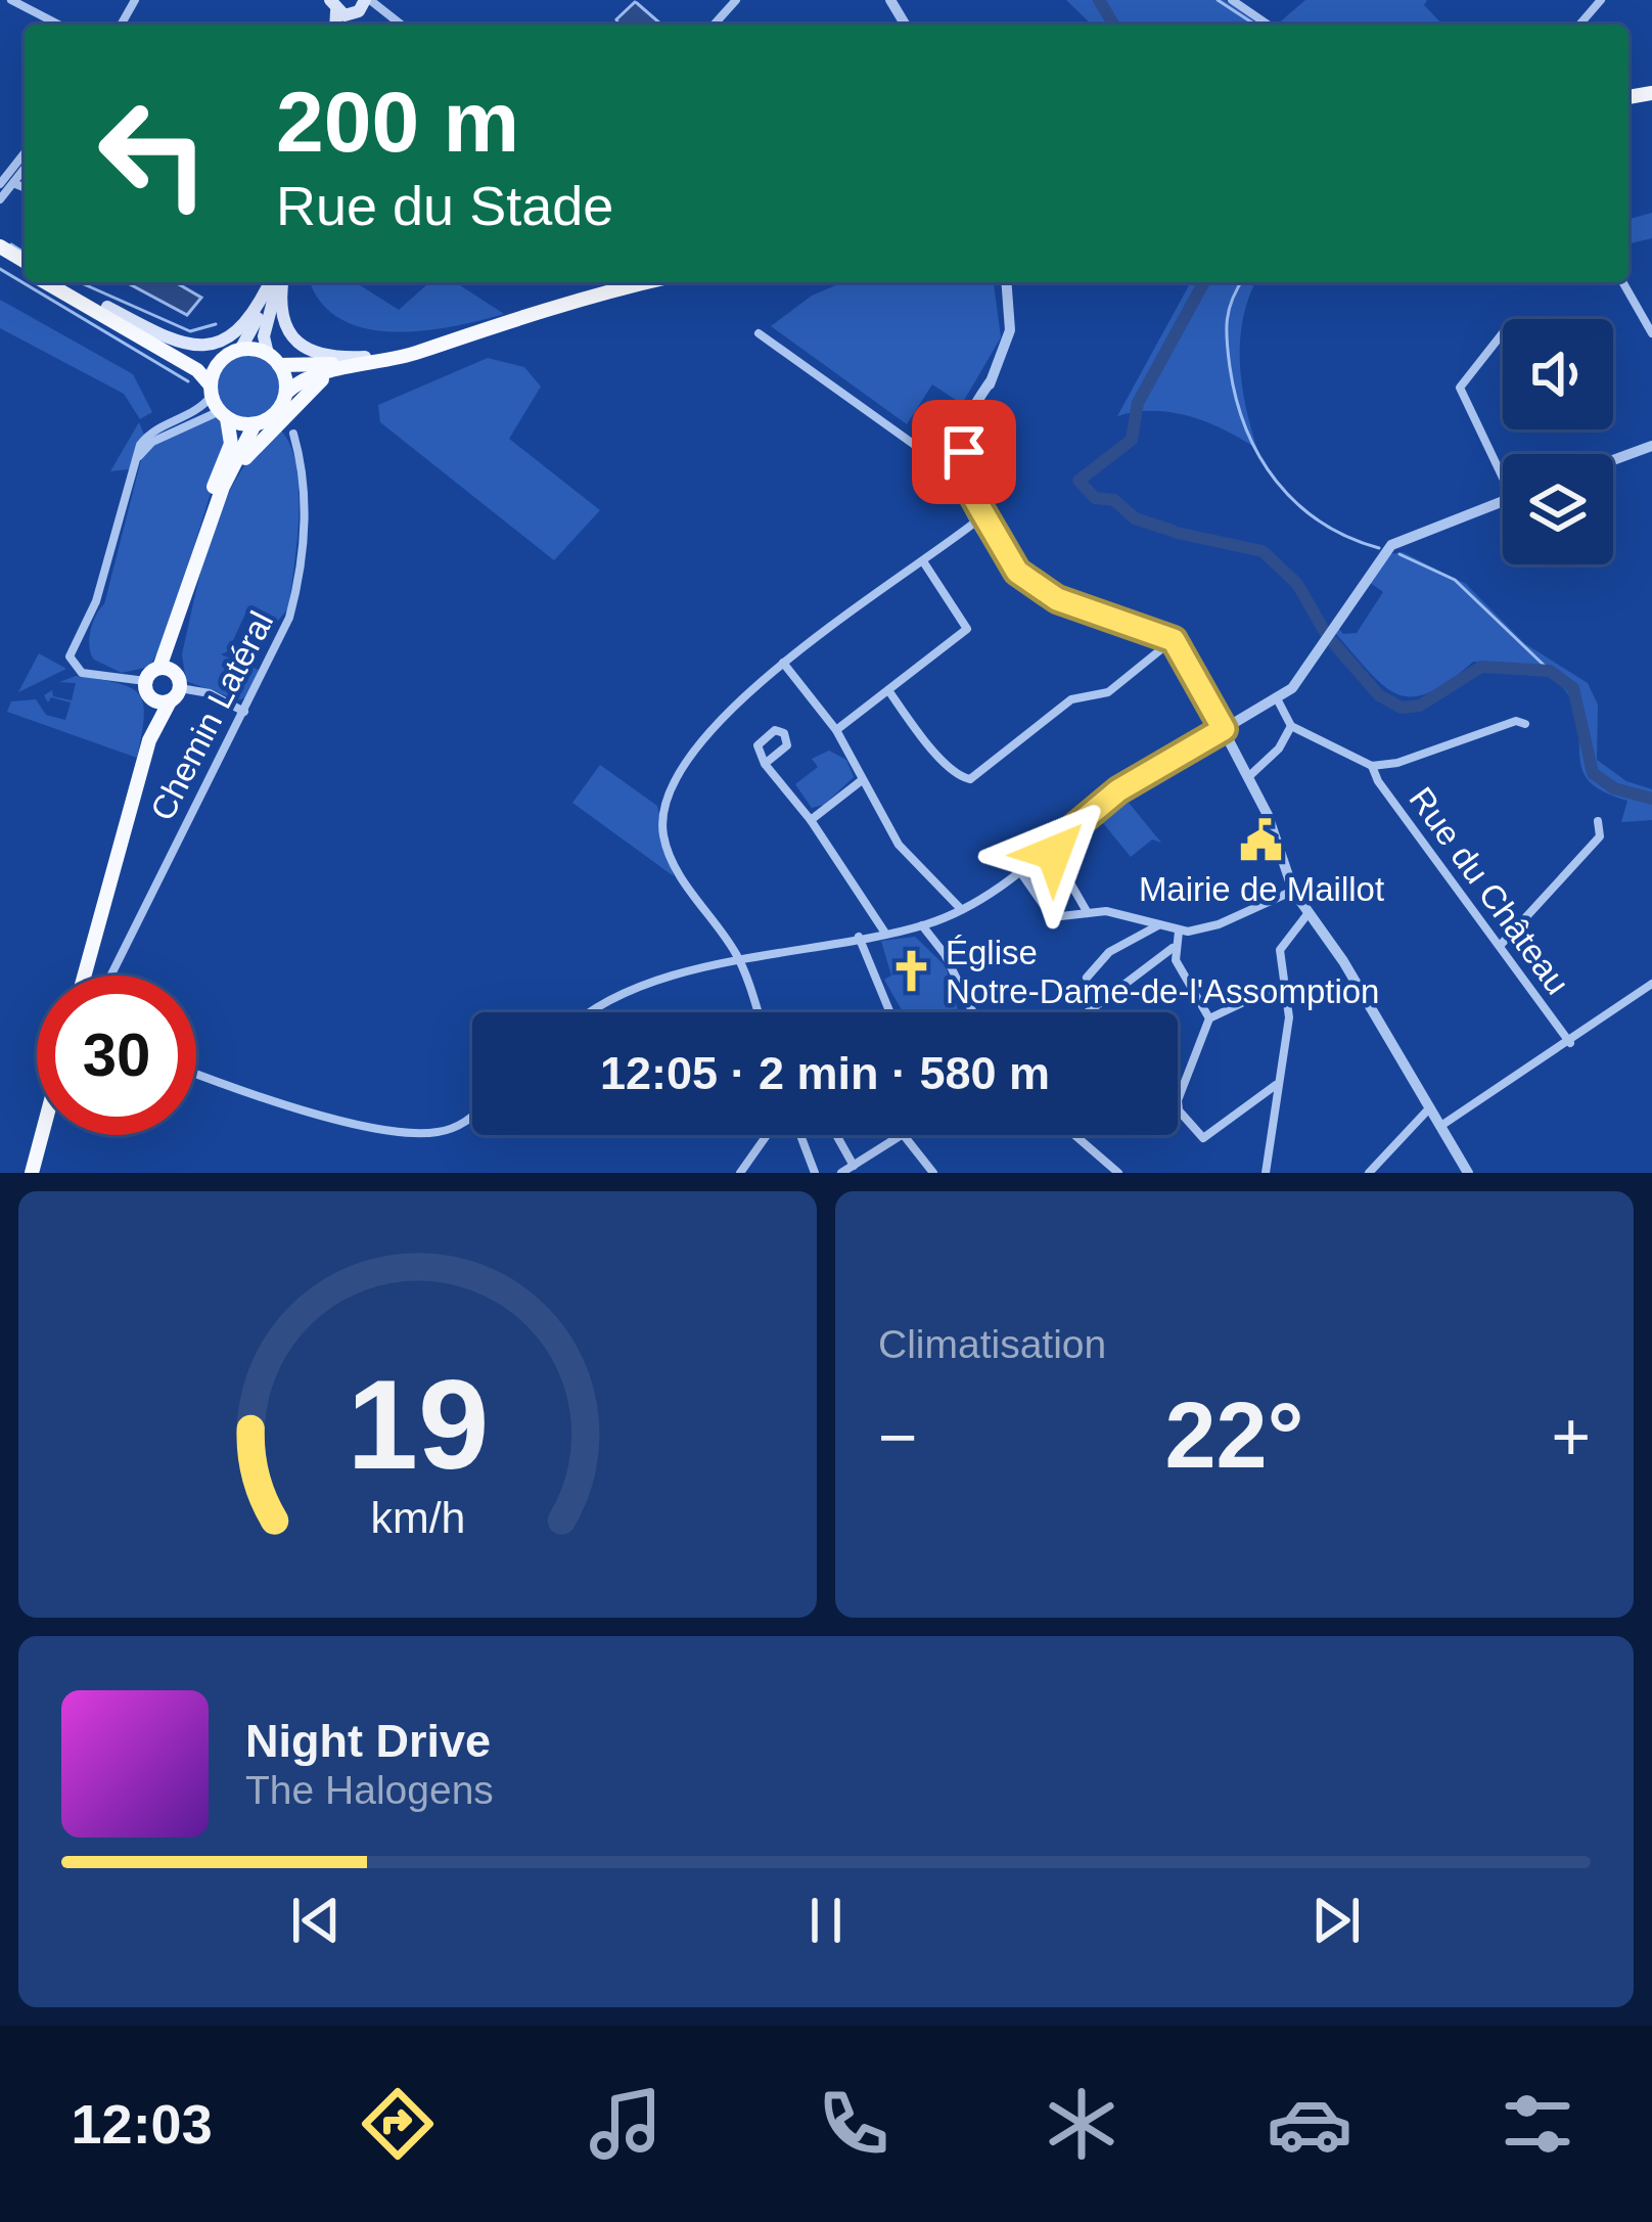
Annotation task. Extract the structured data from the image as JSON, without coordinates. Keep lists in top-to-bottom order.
{
  "streets": {
    "street": ["Chemin Latéral", "Rue du Château"]
  },
  "places": {
    "public building": ["Mairie de Maillot"],
    "church": ["Église Notre-Dame-de-l'Assomption"]
  },
  "page": {
    "turn": ["200 m", "Rue du Stade"],
    "limit": "30",
    "trip": "12:05 · 2 min · 580 m",
    "tile": "Climatisation",
    "heat": ["−", "22°", "+"],
    "song": ["Night Drive", "The Halogens"],
    "tabs": "12:03",
    "gauge": ["19", "km/h"]
  }
}
